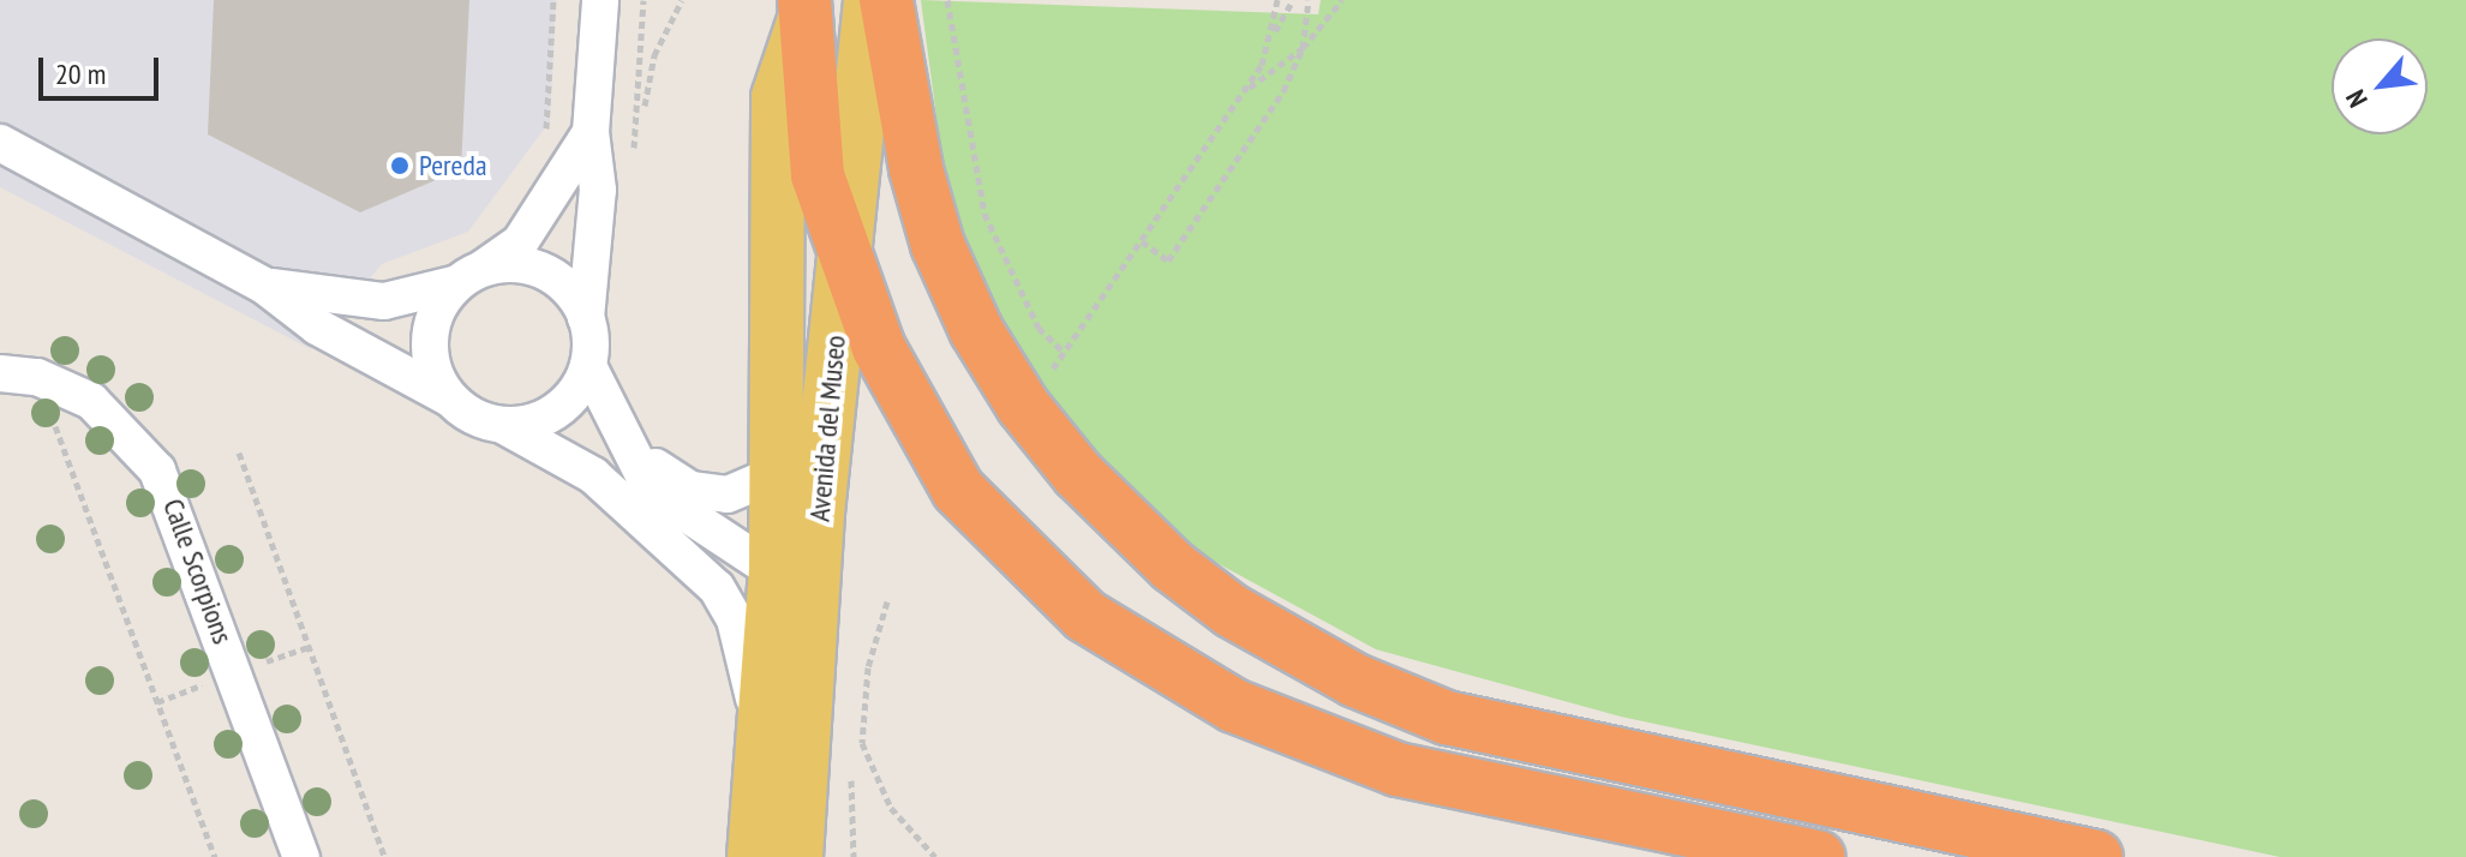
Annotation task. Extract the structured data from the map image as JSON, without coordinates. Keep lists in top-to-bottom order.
{
  "streets": {
    "main road": ["Avenida del Museo"],
    "street": ["Calle Scorpions"]
  },
  "places": ["Pereda"],
  "scale_bar": "20 m",
  "north": "bottom left"
}
